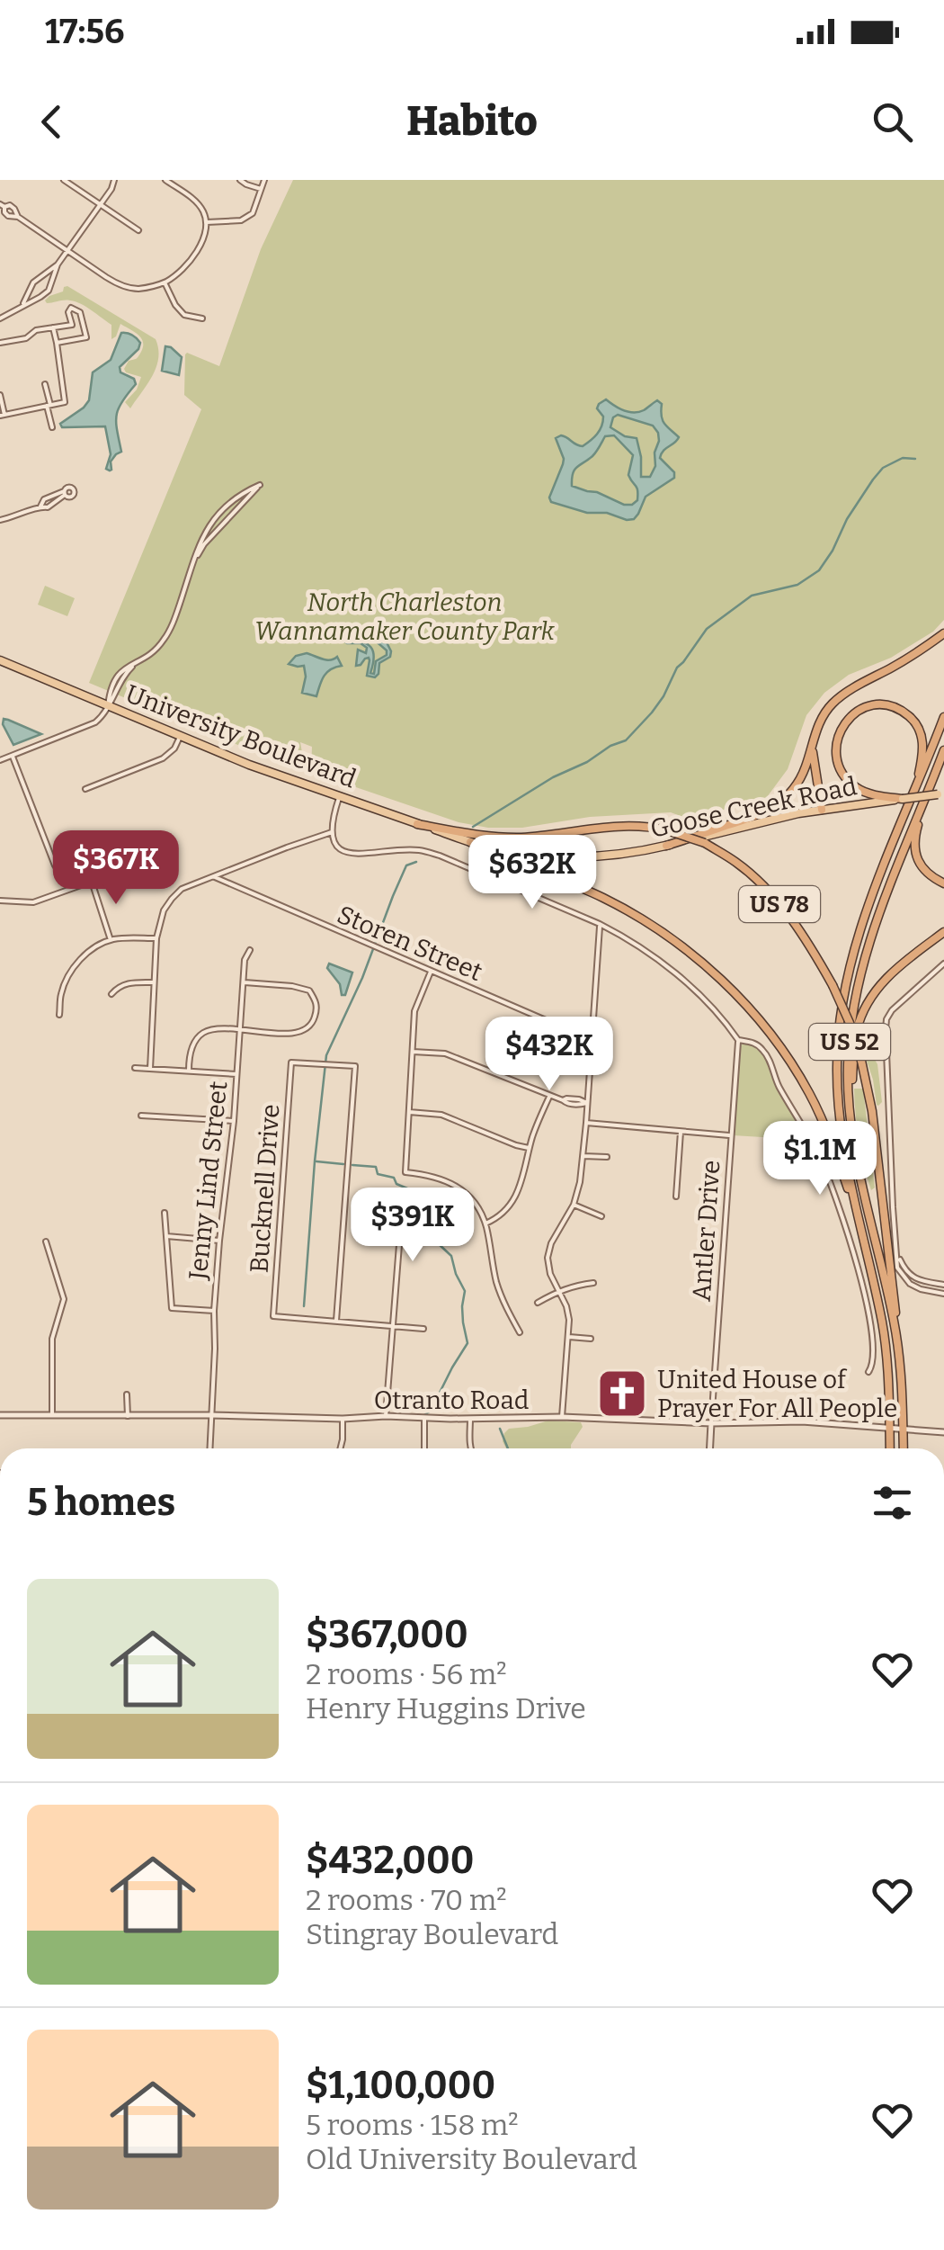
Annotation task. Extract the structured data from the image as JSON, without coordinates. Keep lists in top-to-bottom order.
{
  "streets": {
    "highway": ["US 78", "US 52"],
    "main road": ["University Boulevard", "Goose Creek Road"],
    "street": [
      "Storen Street",
      "Jenny Lind Street",
      "Bucknell Drive",
      "Antler Drive",
      "Otranto Road"
    ]
  },
  "crossings": [
    ["University Boulevard", "Goose Creek Road"],
    ["University Boulevard", "US 78"],
    ["Goose Creek Road", "US 78"],
    ["US 78", "US 52"],
    ["US 52", "Otranto Road"],
    ["Jenny Lind Street", "Otranto Road"],
    ["Antler Drive", "Otranto Road"]
  ],
  "parks": ["North Charleston Wannamaker County Park"],
  "places": {
    "church": ["United House of Prayer For All People"]
  },
  "page": {
    "status": "17:56",
    "header": "Habito",
    "price": [
      "$367K",
      "$632K",
      "$432K",
      "$1.1M",
      "$391K"
    ],
    "heading": "5 homes",
    "list": [
      {
        "name": "$367,000",
        "note": "2 rooms · 56 m² · Henry Huggins Drive"
      },
      {
        "name": "$432,000",
        "note": "2 rooms · 70 m² · Stingray Boulevard"
      },
      {
        "name": "$1,100,000",
        "note": "5 rooms · 158 m² · Old University Boulevard"
      }
    ]
  }
}
